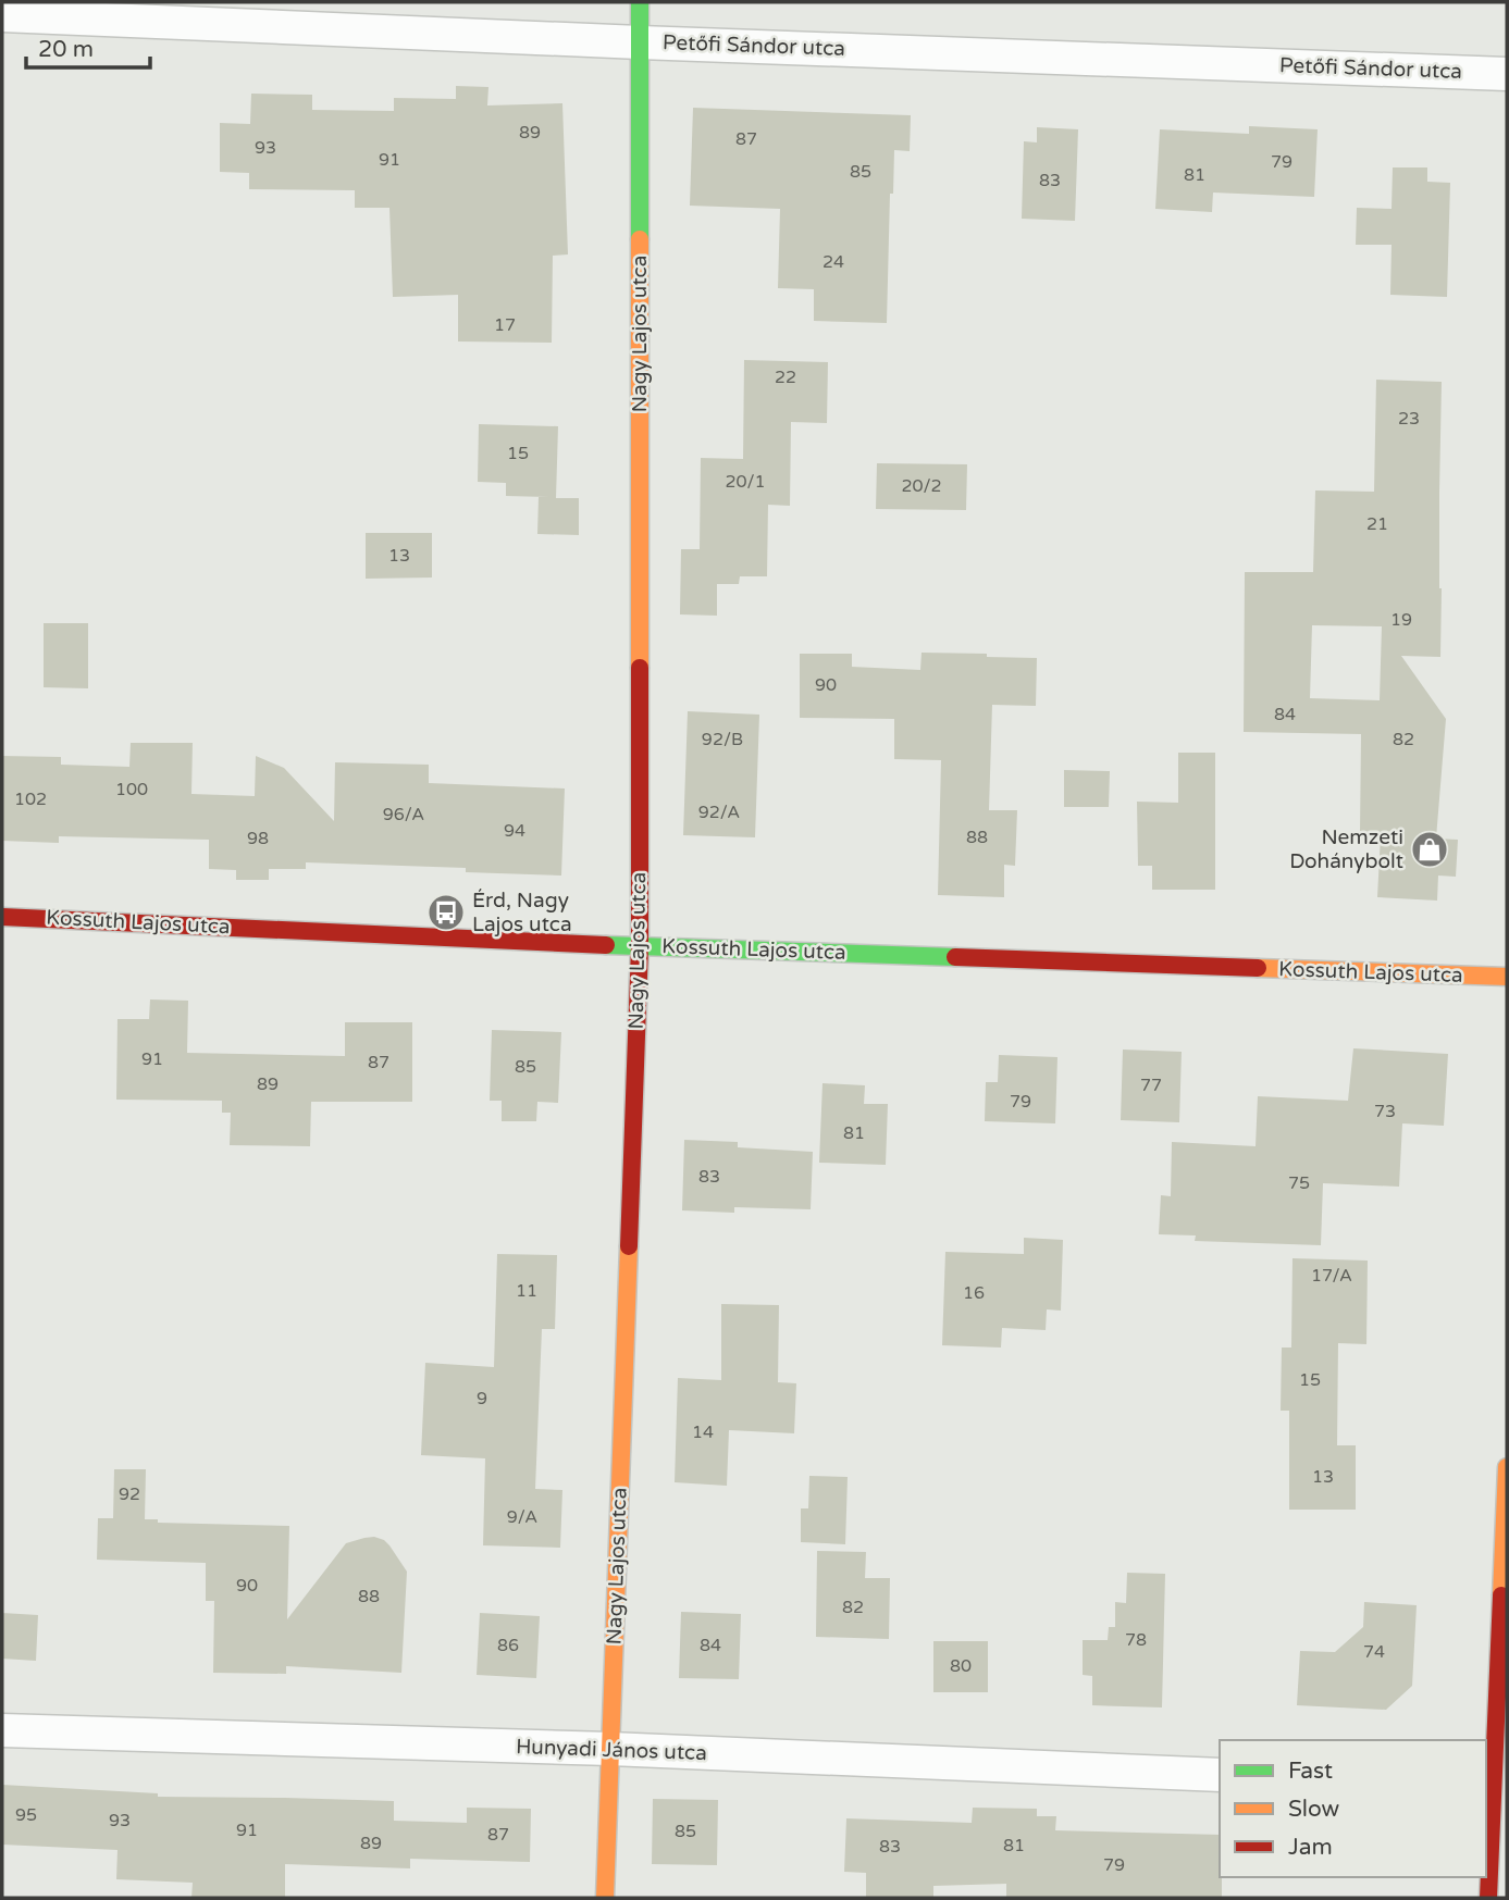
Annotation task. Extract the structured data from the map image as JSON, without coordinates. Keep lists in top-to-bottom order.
{
  "streets": {
    "street": [
      "Petőfi Sándor utca",
      "Nagy Lajos utca",
      "Kossuth Lajos utca",
      "Hunyadi János utca"
    ]
  },
  "crossings": [
    ["Petőfi Sándor utca", "Nagy Lajos utca"],
    ["Nagy Lajos utca", "Kossuth Lajos utca"],
    ["Nagy Lajos utca", "Hunyadi János utca"]
  ],
  "places": {
    "shop": ["Nemzeti Dohánybolt"],
    "bus stop": ["Érd, Nagy Lajos utca"]
  },
  "house_numbers": [
    "89",
    "87",
    "93",
    "91",
    "79",
    "85",
    "81",
    "83",
    "24",
    "17",
    "22",
    "23",
    "15",
    "20/1",
    "20/2",
    "21",
    "13",
    "19",
    "90",
    "84",
    "92/B",
    "82",
    "100",
    "102",
    "92/A",
    "96/A",
    "94",
    "88",
    "98",
    "91",
    "87",
    "85",
    "89",
    "77",
    "79",
    "73",
    "81",
    "83",
    "75",
    "17/A",
    "11",
    "16",
    "15",
    "9",
    "14",
    "13",
    "92",
    "9/A",
    "90",
    "88",
    "82",
    "78",
    "86",
    "84",
    "74",
    "80",
    "95",
    "93",
    "91",
    "85",
    "87",
    "89",
    "81",
    "83",
    "79"
  ],
  "legend": ["Fast", "Slow", "Jam"],
  "scale_bar": "20 m"
}
